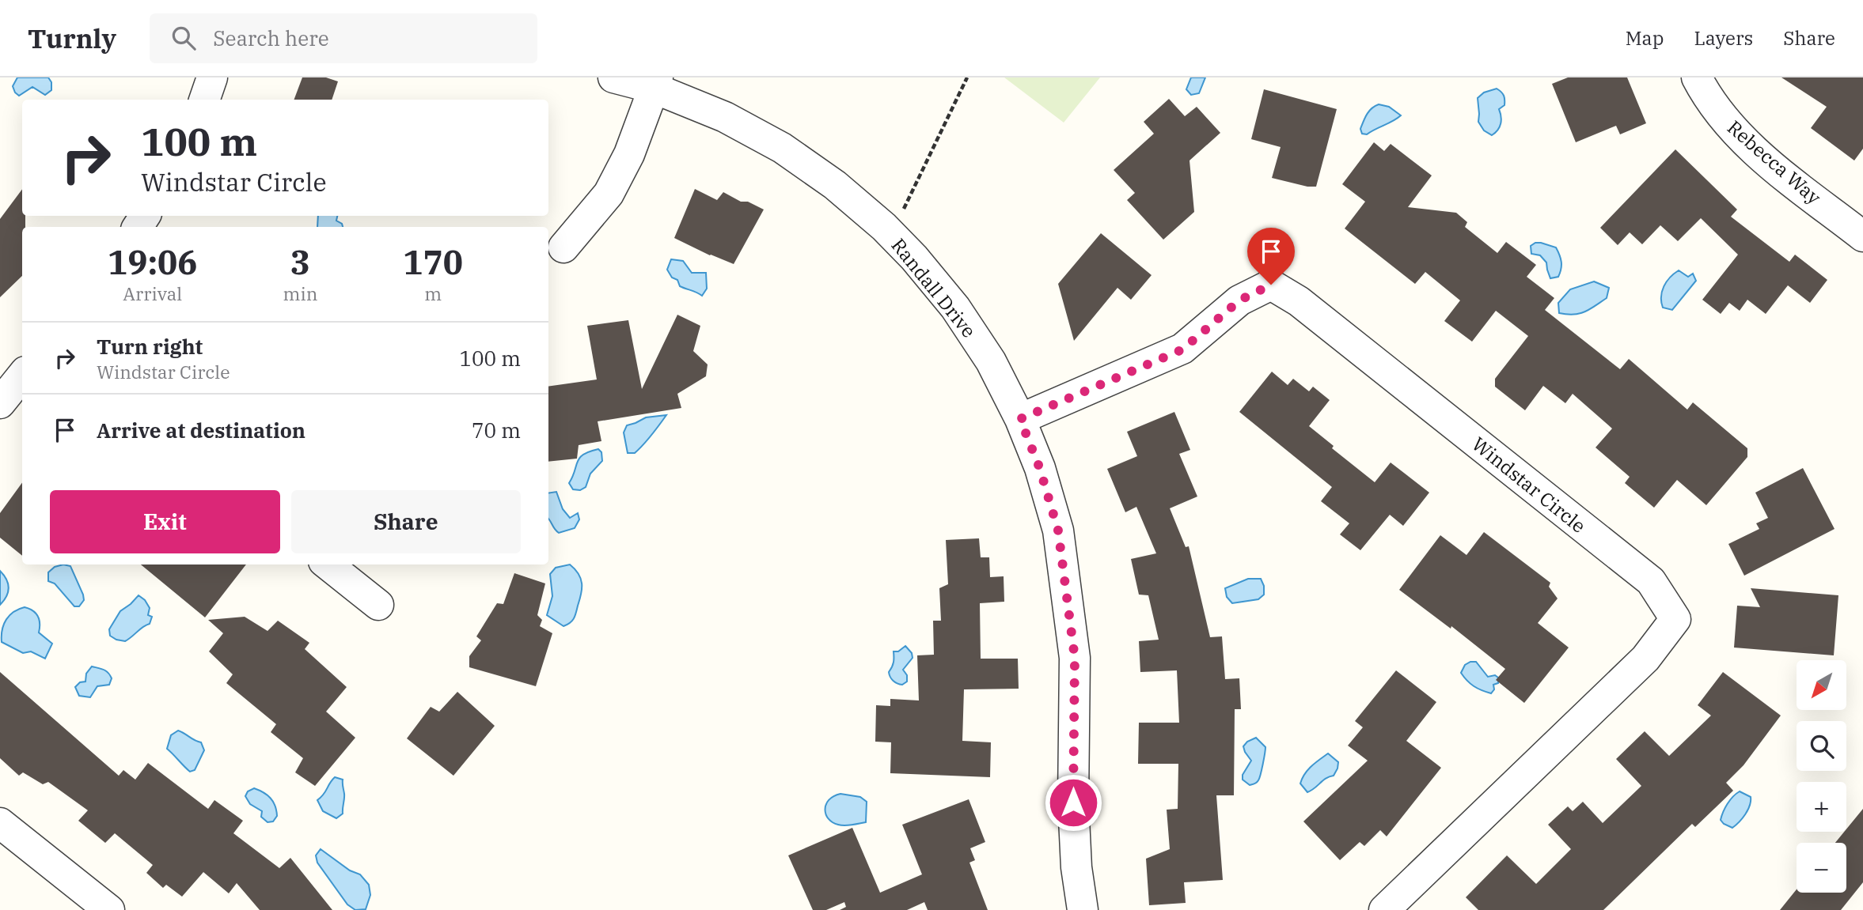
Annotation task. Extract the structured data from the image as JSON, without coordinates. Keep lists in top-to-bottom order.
{
  "streets": {
    "street": ["Rebecca Way", "Randall Drive", "Windstar Circle"]
  },
  "crossings": [
    ["Randall Drive", "Windstar Circle"]
  ],
  "north": "bottom left",
  "page": {
    "header": "Turnly",
    "search": "Search here",
    "nav": ["Map", "Layers", "Share"],
    "turn": ["100 m", "Windstar Circle"],
    "eta": [
      "19:06",
      "Arrival",
      "3",
      "min",
      "170",
      "m"
    ],
    "list": [
      {
        "name": "Turn right",
        "note": "Windstar Circle",
        "value": "100 m"
      },
      {
        "name": "Arrive at destination",
        "value": "70 m"
      }
    ],
    "buttons": ["Exit", "Share"],
    "map_buttons": ["+", "−"]
  }
}
